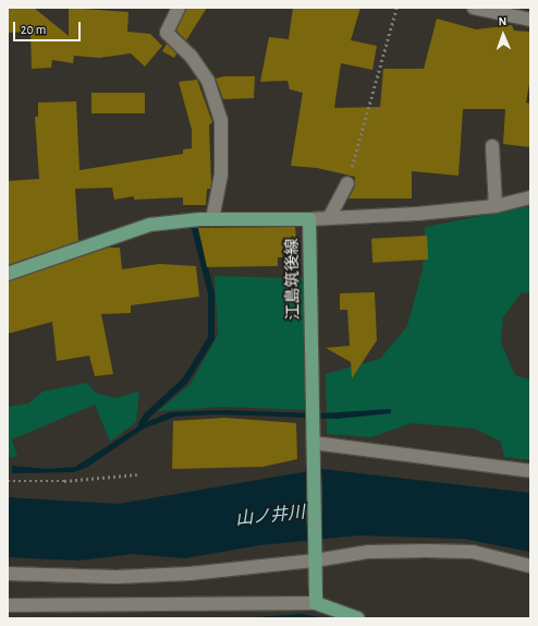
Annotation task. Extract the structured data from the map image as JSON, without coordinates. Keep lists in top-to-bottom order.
{
  "streets": {
    "main road": ["江島筑後線"]
  },
  "water": ["山ノ井川"],
  "scale_bar": "20 m",
  "north": "top"
}
